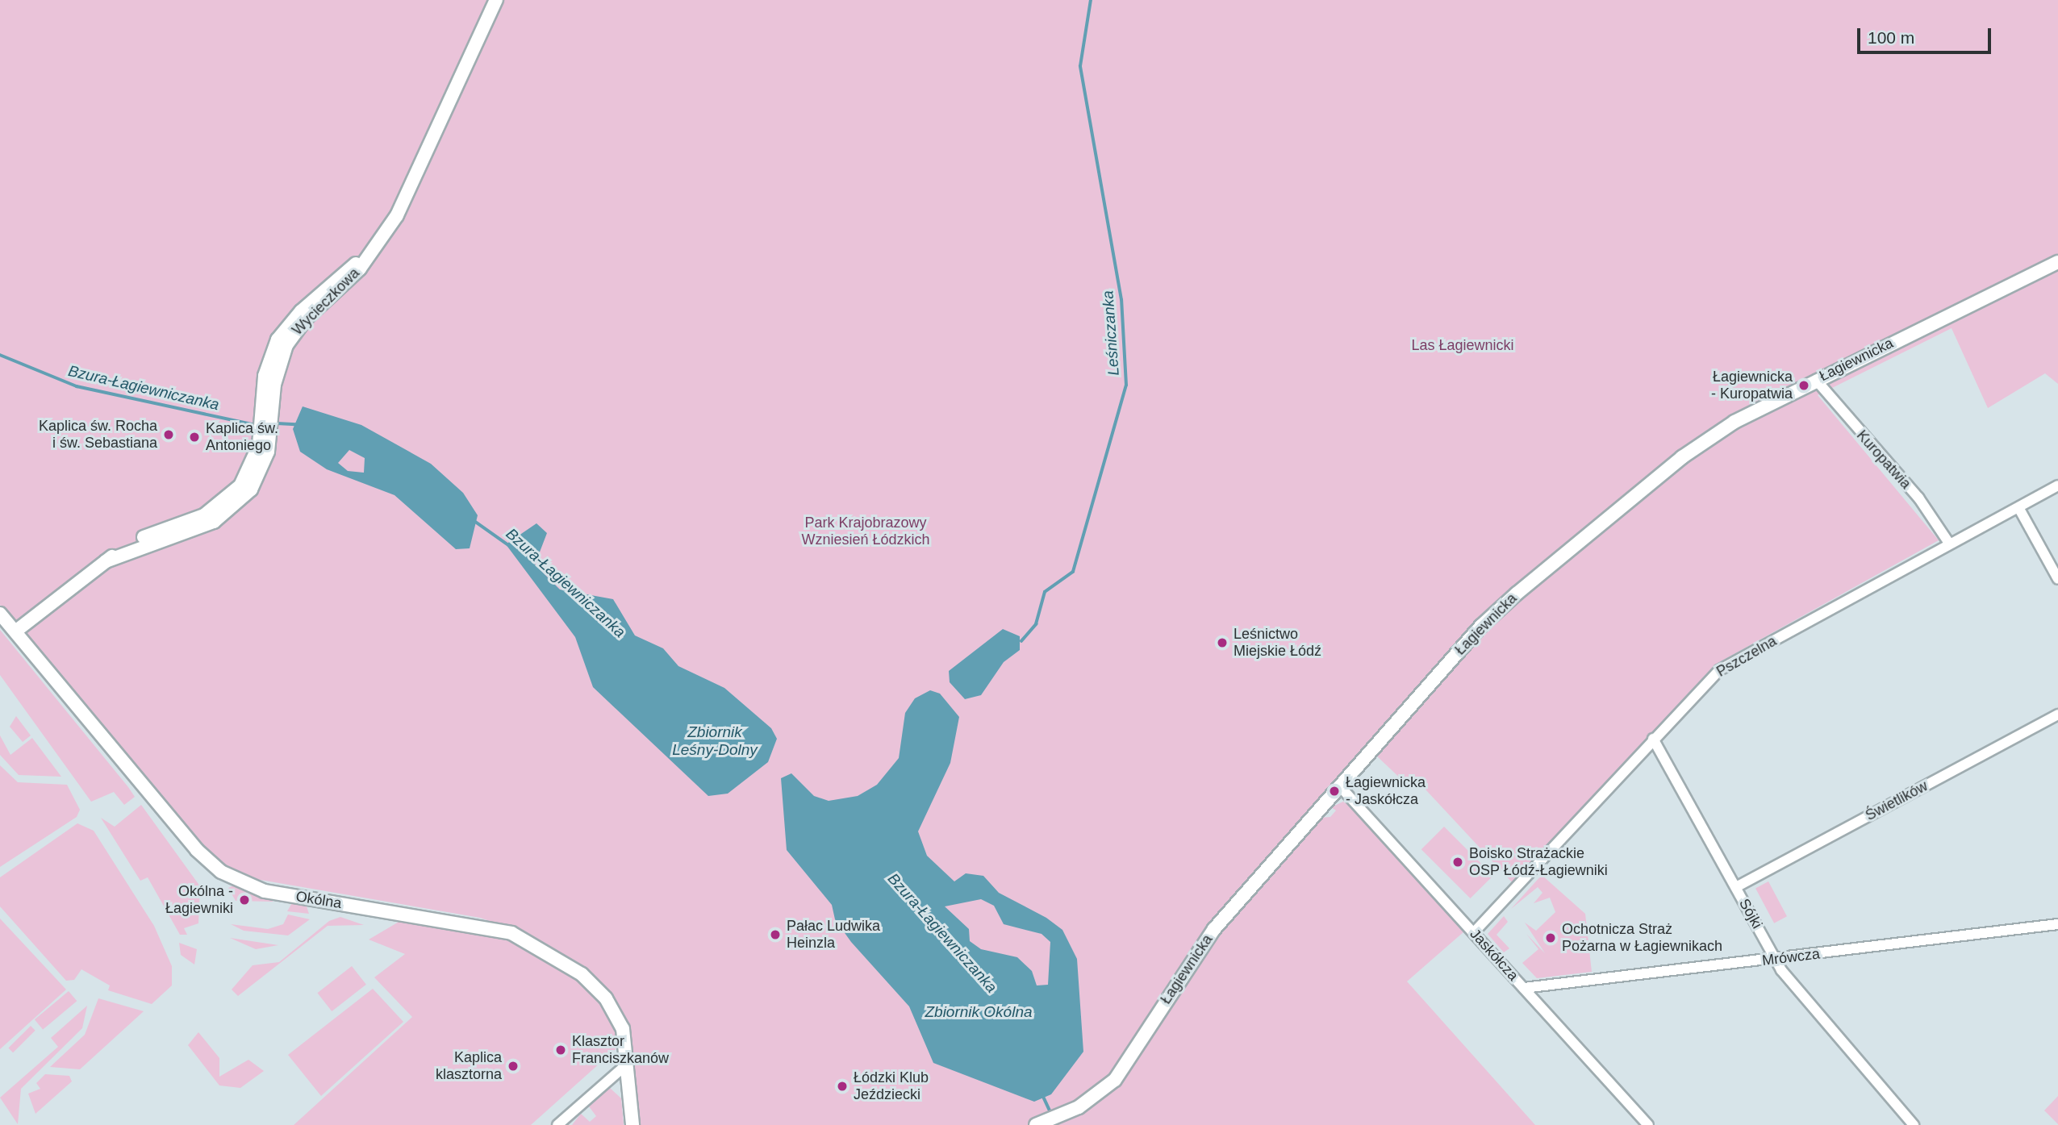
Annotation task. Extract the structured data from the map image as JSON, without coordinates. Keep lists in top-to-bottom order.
{
  "streets": {
    "street": [
      "Wycieczkowa",
      "Łagiewnicka",
      "Kuropatwia",
      "Pszczelna",
      "Świetlików",
      "Okólna",
      "Sójki",
      "Jaskółcza",
      "Mrówcza"
    ]
  },
  "crossings": [
    ["Wycieczkowa", "Okólna"],
    ["Łagiewnicka", "Kuropatwia"],
    ["Łagiewnicka", "Jaskółcza"],
    ["Kuropatwia", "Pszczelna"],
    ["Pszczelna", "Sójki"],
    ["Pszczelna", "Jaskółcza"],
    ["Świetlików", "Sójki"],
    ["Sójki", "Mrówcza"],
    ["Jaskółcza", "Mrówcza"]
  ],
  "water": [
    "Leśniczanka",
    "Bzura-Łagiewniczanka",
    "Zbiornik Leśny-Dolny",
    "Zbiornik Okólna"
  ],
  "parks": ["Las Łagiewnicki", "Park Krajobrazowy Wzniesień Łódzkich"],
  "places": [
    "Łagiewnicka - Kuropatwia",
    "Kaplica św. Rocha i św. Sebastiana",
    "Kaplica św. Antoniego",
    "Leśnictwo Miejskie Łódź",
    "Łagiewnicka - Jaskółcza",
    "Boisko Strażackie OSP Łódź-Łagiewniki",
    "Okólna - Łagiewniki",
    "Pałac Ludwika Heinzla",
    "Ochotnicza Straż Pożarna w Łagiewnikach",
    "Klasztor Franciszkanów",
    "Kaplica klasztorna",
    "Łódzki Klub Jeździecki"
  ],
  "scale_bar": "100 m"
}
